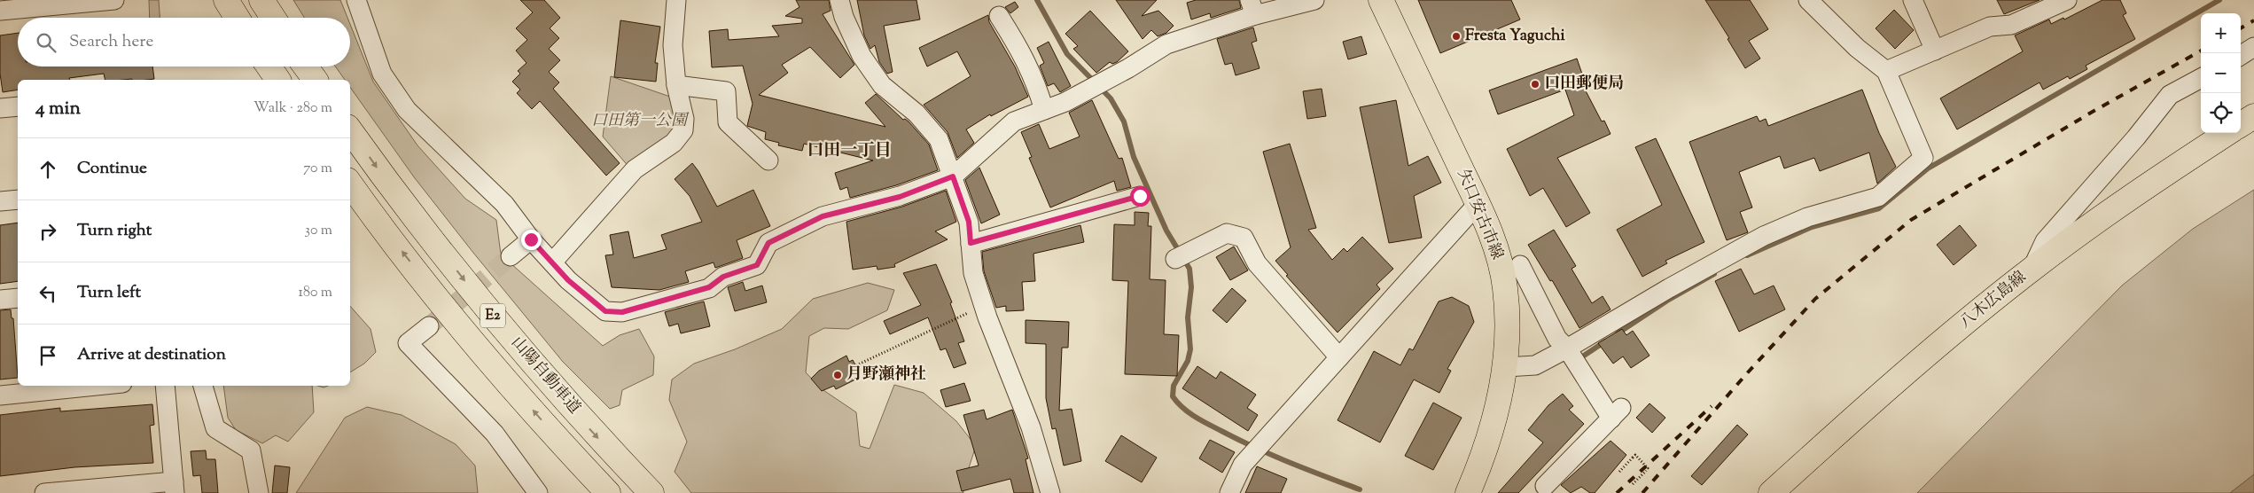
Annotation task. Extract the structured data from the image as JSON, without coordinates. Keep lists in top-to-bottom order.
{
  "streets": {
    "main road": [
      "矢口安古市線",
      "八木広島線",
      "E2",
      "山陽自動車道"
    ]
  },
  "districts": ["口田一丁目"],
  "parks": ["口田第一公園"],
  "places": ["Fresta Yaguchi", "口田郵便局", "月野瀬神社"],
  "page": {
    "map_buttons": ["+", "−"],
    "search": "Search here",
    "heading": ["4 min", "Walk · 280 m"],
    "list": [
      ["Continue", "70 m"],
      ["Turn right", "30 m"],
      ["Turn left", "180 m"],
      "Arrive at destination"
    ]
  }
}
